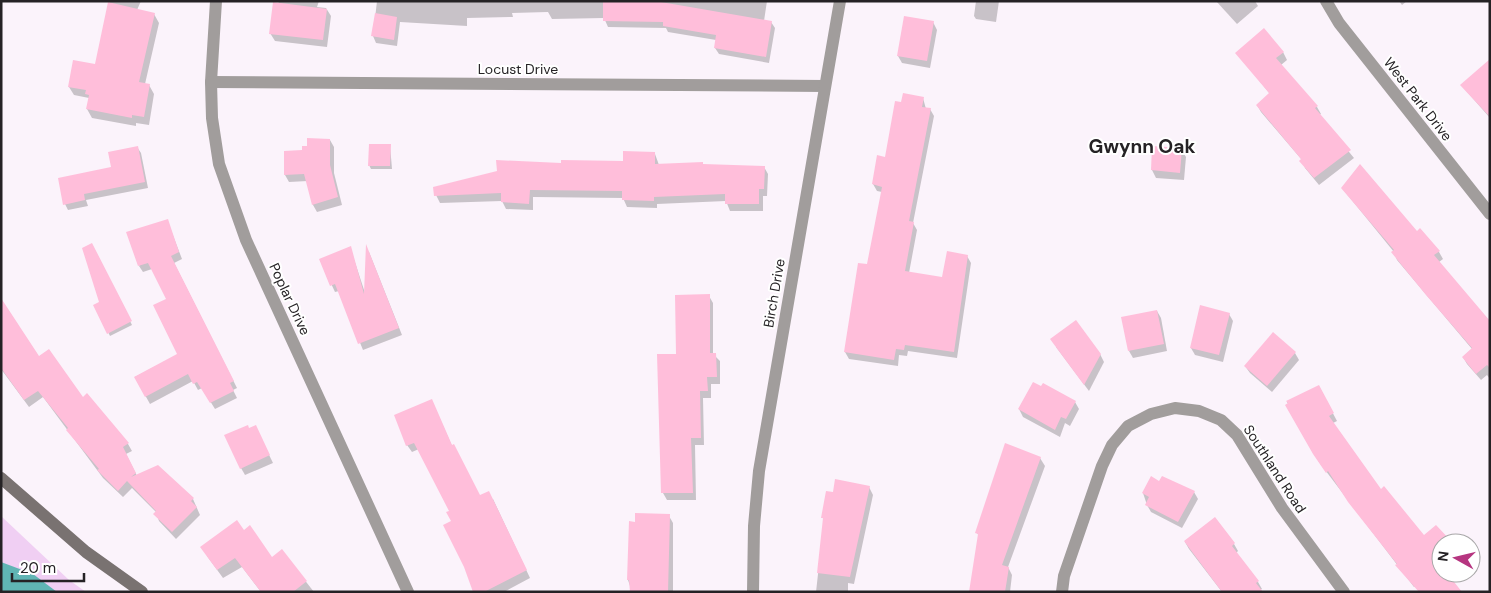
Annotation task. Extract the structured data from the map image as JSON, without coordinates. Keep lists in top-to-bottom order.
{
  "streets": {
    "street": [
      "Locust Drive",
      "West Park Drive",
      "Birch Drive",
      "Poplar Drive",
      "Southland Road"
    ]
  },
  "crossings": [
    ["Locust Drive", "Birch Drive"],
    ["Locust Drive", "Poplar Drive"]
  ],
  "districts": ["Gwynn Oak"],
  "scale_bar": "20 m",
  "north": "left"
}
